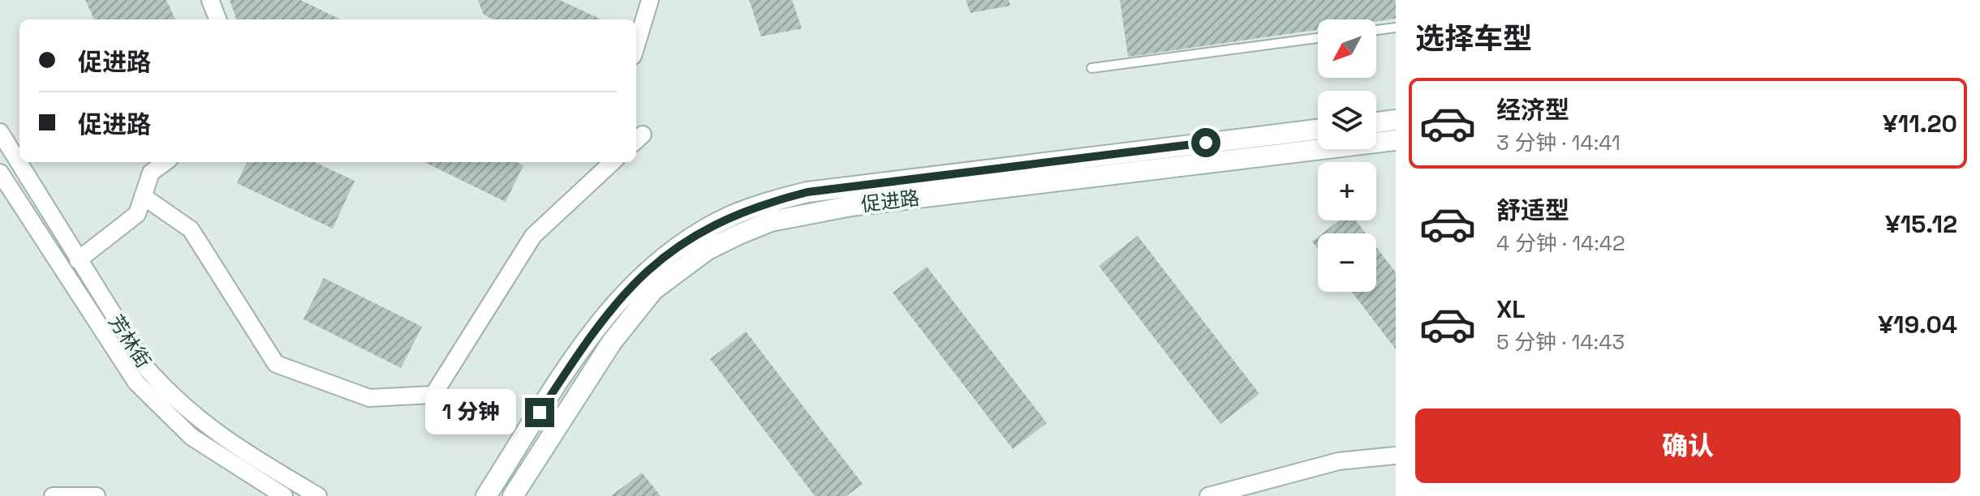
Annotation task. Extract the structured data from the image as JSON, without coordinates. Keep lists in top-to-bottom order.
{
  "streets": {
    "main road": ["促进路"],
    "street": ["芳林街"]
  },
  "north": "bottom left",
  "page": {
    "heading": "选择车型",
    "map_buttons": ["+", "−"],
    "banner": ["促进路", "促进路"],
    "list": [
      {
        "name": "经济型",
        "note": "3 分钟 · 14:41",
        "value": "¥11.20"
      },
      {
        "name": "舒适型",
        "note": "4 分钟 · 14:42",
        "value": "¥15.12"
      },
      {
        "name": "XL",
        "note": "5 分钟 · 14:43",
        "value": "¥19.04"
      }
    ],
    "bubble": "1 分钟",
    "buttons": "确认"
  }
}
